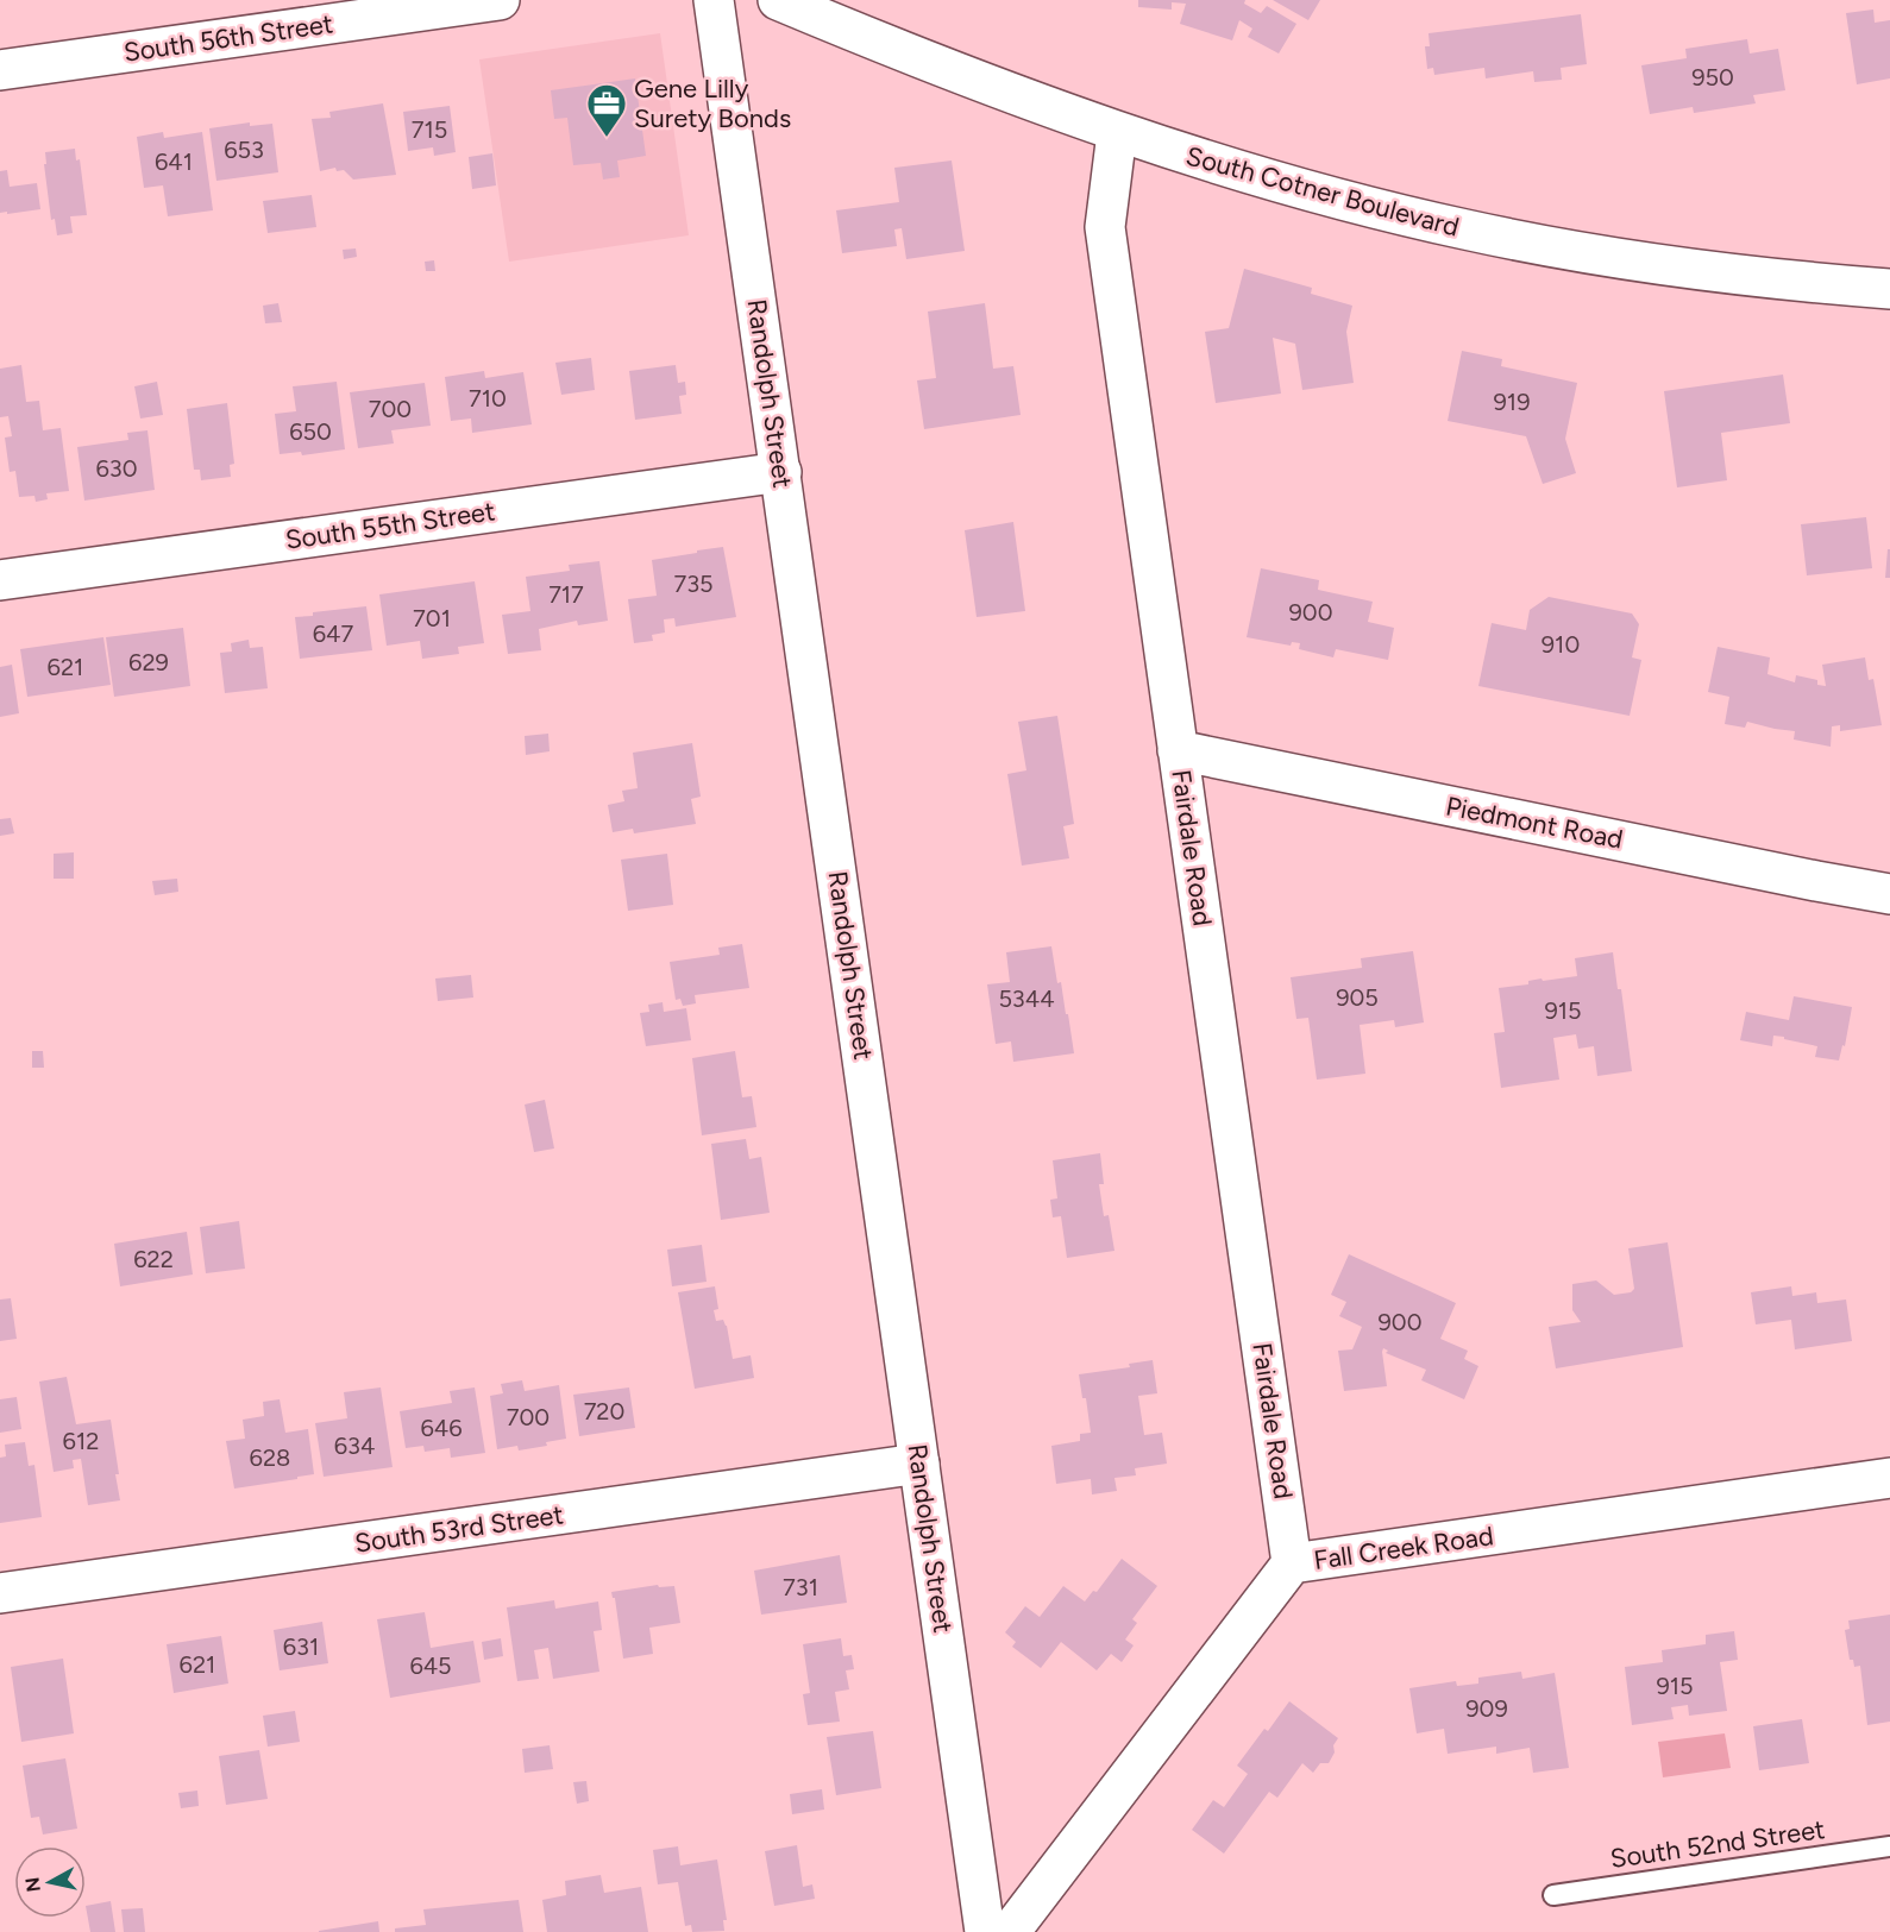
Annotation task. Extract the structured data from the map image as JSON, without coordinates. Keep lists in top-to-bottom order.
{
  "streets": {
    "street": [
      "South 56th Street",
      "South Cotner Boulevard",
      "Randolph Street",
      "South 55th Street",
      "Piedmont Road",
      "Fairdale Road",
      "South 53rd Street",
      "Fall Creek Road"
    ],
    "lane": ["South 52nd Street"]
  },
  "crossings": [
    ["South Cotner Boulevard", "Fairdale Road"],
    ["Randolph Street", "South 55th Street"],
    ["Randolph Street", "South 53rd Street"],
    ["Piedmont Road", "Fairdale Road"],
    ["Fairdale Road", "Fall Creek Road"]
  ],
  "places": {
    "office": ["Gene Lilly Surety Bonds"]
  },
  "house_numbers": [
    "950",
    "715",
    "653",
    "641",
    "710",
    "919",
    "700",
    "650",
    "630",
    "735",
    "717",
    "900",
    "701",
    "647",
    "910",
    "629",
    "621",
    "905",
    "5344",
    "915",
    "622",
    "900",
    "720",
    "700",
    "646",
    "612",
    "634",
    "628",
    "731",
    "631",
    "621",
    "645",
    "915",
    "909"
  ],
  "north": "left"
}
